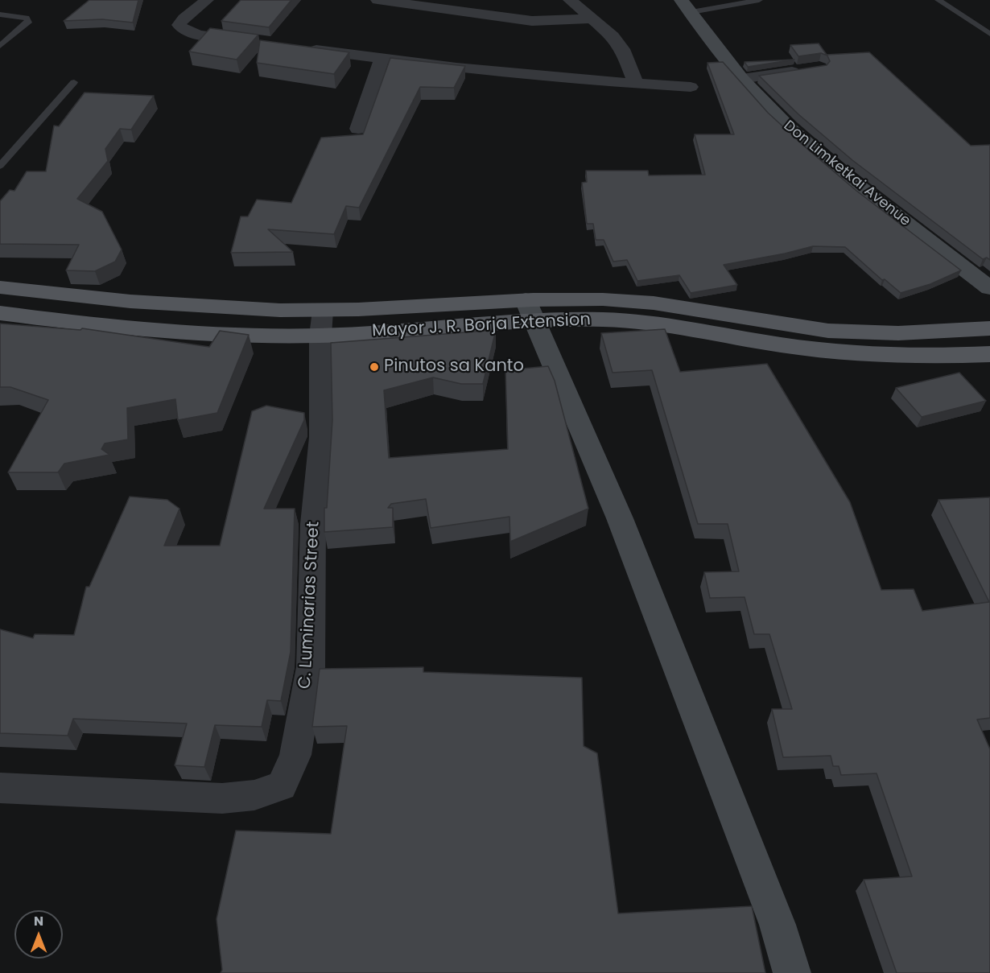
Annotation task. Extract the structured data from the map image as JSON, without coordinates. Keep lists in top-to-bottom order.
{
  "streets": {
    "main road": ["Mayor J. R. Borja Extension"],
    "street": ["Don Limketkai Avenue", "C. Luminarias Street"]
  },
  "crossings": [
    ["Mayor J. R. Borja Extension", "C. Luminarias Street"]
  ],
  "places": ["Pinutos sa Kanto"],
  "north": "top"
}
